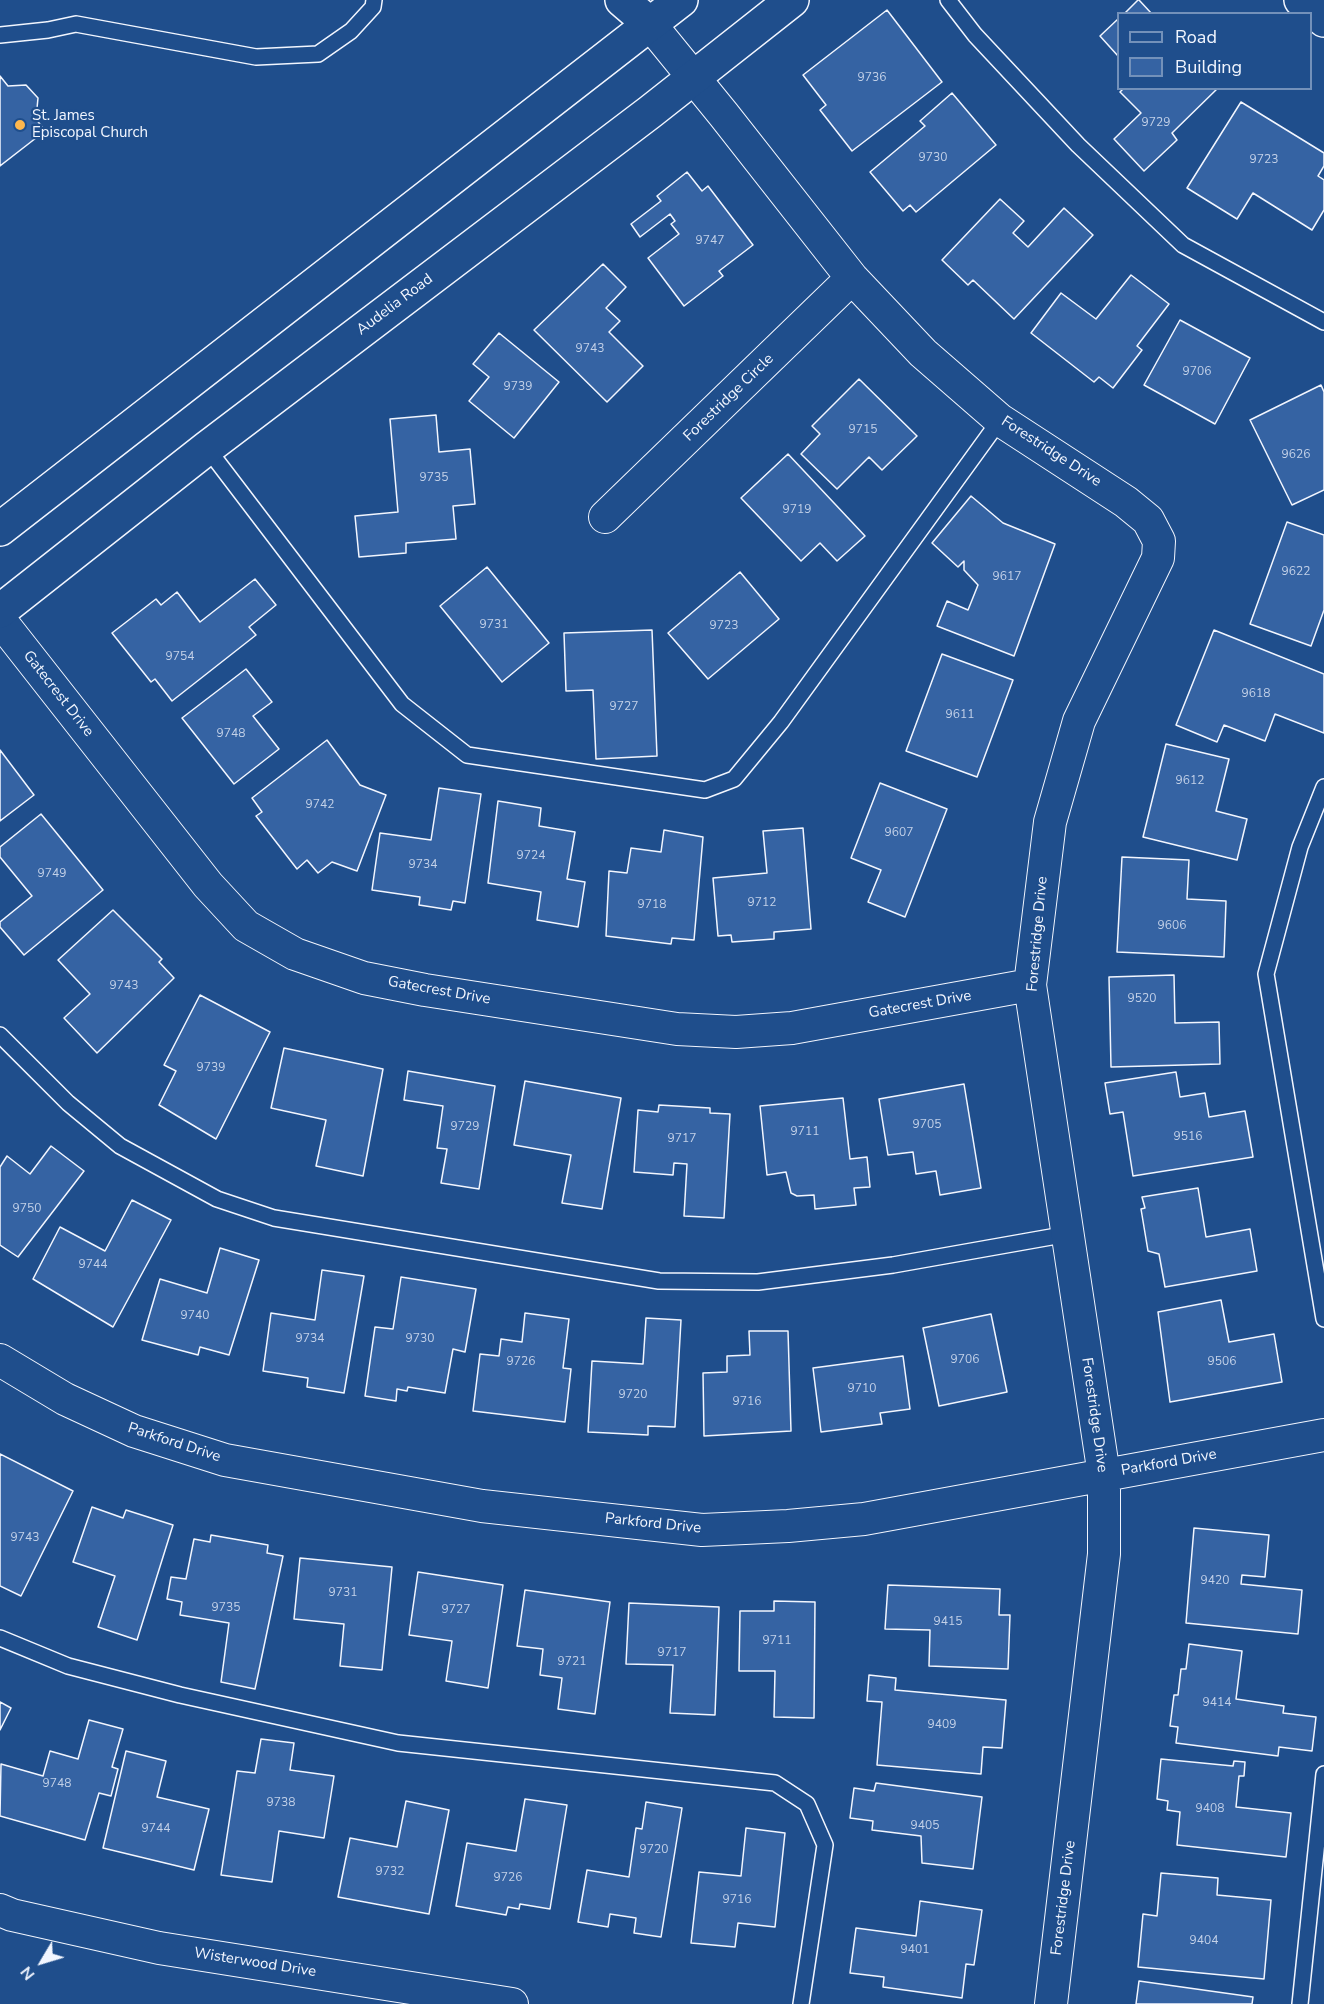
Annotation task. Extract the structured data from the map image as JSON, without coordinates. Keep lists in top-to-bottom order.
{
  "streets": {
    "main road": ["Audelia Road"],
    "street": [
      "Forestridge Circle",
      "Forestridge Drive",
      "Gatecrest Drive",
      "Parkford Drive",
      "Wisterwood Drive"
    ]
  },
  "crossings": [
    ["Audelia Road", "Forestridge Drive"],
    ["Forestridge Circle", "Forestridge Drive"],
    ["Forestridge Drive", "Gatecrest Drive"],
    ["Forestridge Drive", "Parkford Drive"]
  ],
  "places": ["St. James Episcopal Church"],
  "house_numbers": [
    "9736",
    "9729",
    "9730",
    "9723",
    "9747",
    "9743",
    "9706",
    "9739",
    "9715",
    "9626",
    "9735",
    "9719",
    "9622",
    "9617",
    "9731",
    "9723",
    "9754",
    "9618",
    "9727",
    "9611",
    "9748",
    "9612",
    "9742",
    "9607",
    "9724",
    "9734",
    "9749",
    "9712",
    "9718",
    "9606",
    "9743",
    "9520",
    "9739",
    "9705",
    "9729",
    "9711",
    "9516",
    "9717",
    "9750",
    "9744",
    "9740",
    "9734",
    "9730",
    "9706",
    "9726",
    "9506",
    "9710",
    "9720",
    "9716",
    "9743",
    "9420",
    "9731",
    "9735",
    "9727",
    "9415",
    "9711",
    "9717",
    "9721",
    "9414",
    "9409",
    "9748",
    "9738",
    "9408",
    "9405",
    "9744",
    "9720",
    "9732",
    "9726",
    "9716",
    "9404",
    "9401"
  ],
  "legend": ["Road", "Building"],
  "north": "bottom left"
}
